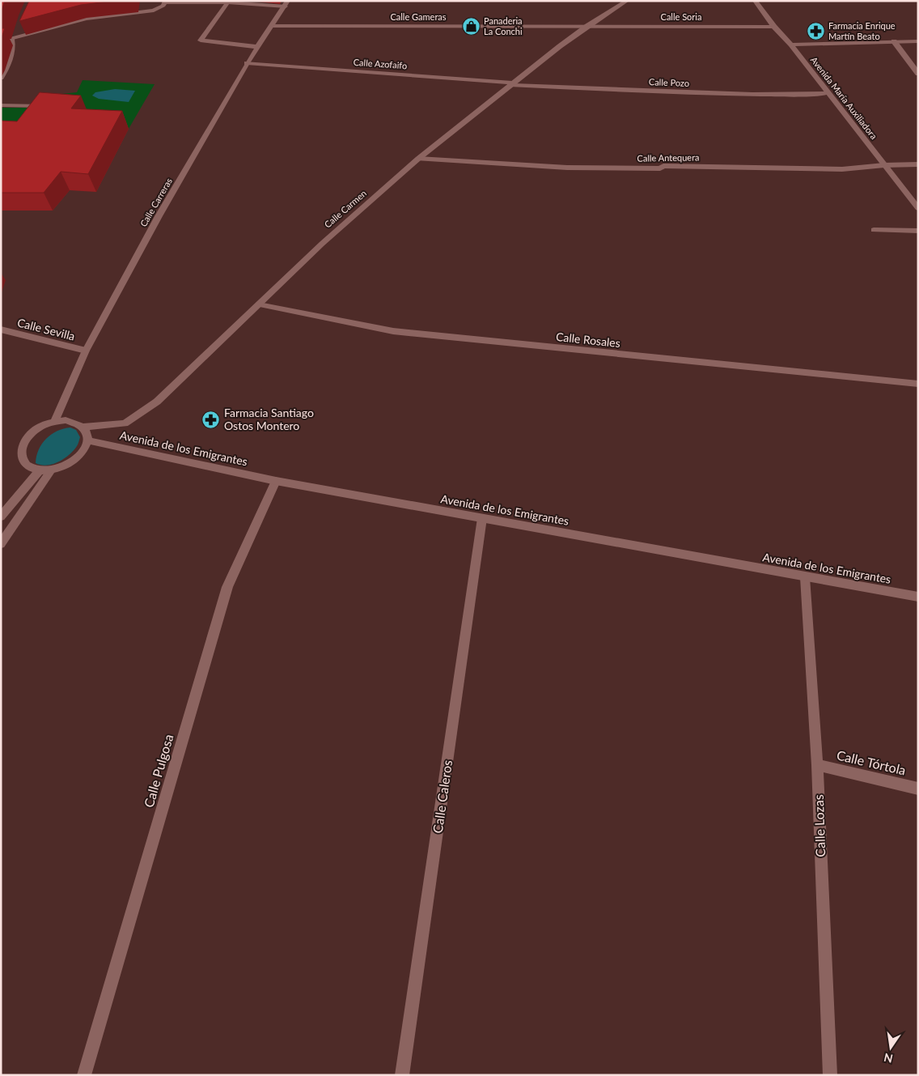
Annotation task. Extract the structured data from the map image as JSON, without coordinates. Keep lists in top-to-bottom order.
{
  "streets": {
    "street": [
      "Calle Gameras",
      "Calle Soria",
      "Calle Azofaifo",
      "Calle Pozo",
      "Avenida María Auxiliadora",
      "Calle Antequera",
      "Calle Carreras",
      "Calle Carmen",
      "Calle Sevilla",
      "Calle Rosales",
      "Avenida de los Emigrantes",
      "Calle Tórtola",
      "Calle Pulgosa",
      "Calle Caleros",
      "Calle Lozas"
    ]
  },
  "crossings": [
    ["Calle Gameras", "Calle Soria"],
    ["Calle Gameras", "Calle Carreras"],
    ["Calle Gameras", "Calle Carmen"],
    ["Calle Soria", "Avenida María Auxiliadora"],
    ["Calle Soria", "Calle Carmen"],
    ["Calle Azofaifo", "Calle Pozo"],
    ["Calle Azofaifo", "Calle Carreras"],
    ["Calle Azofaifo", "Calle Carmen"],
    ["Calle Pozo", "Avenida María Auxiliadora"],
    ["Calle Pozo", "Calle Carmen"],
    ["Avenida María Auxiliadora", "Calle Antequera"],
    ["Calle Antequera", "Calle Carmen"],
    ["Calle Carreras", "Calle Carmen"],
    ["Calle Carreras", "Calle Sevilla"],
    ["Calle Carreras", "Avenida de los Emigrantes"],
    ["Calle Carmen", "Calle Rosales"],
    ["Calle Carmen", "Avenida de los Emigrantes"],
    ["Avenida de los Emigrantes", "Calle Pulgosa"],
    ["Avenida de los Emigrantes", "Calle Caleros"],
    ["Avenida de los Emigrantes", "Calle Lozas"],
    ["Calle Tórtola", "Calle Lozas"]
  ],
  "places": {
    "shop": ["Panaderia La Conchi"],
    "pharmacy": ["Farmacia Enrique Martín Beato", "Farmacia Santiago Ostos Montero"]
  },
  "north": "bottom"
}
